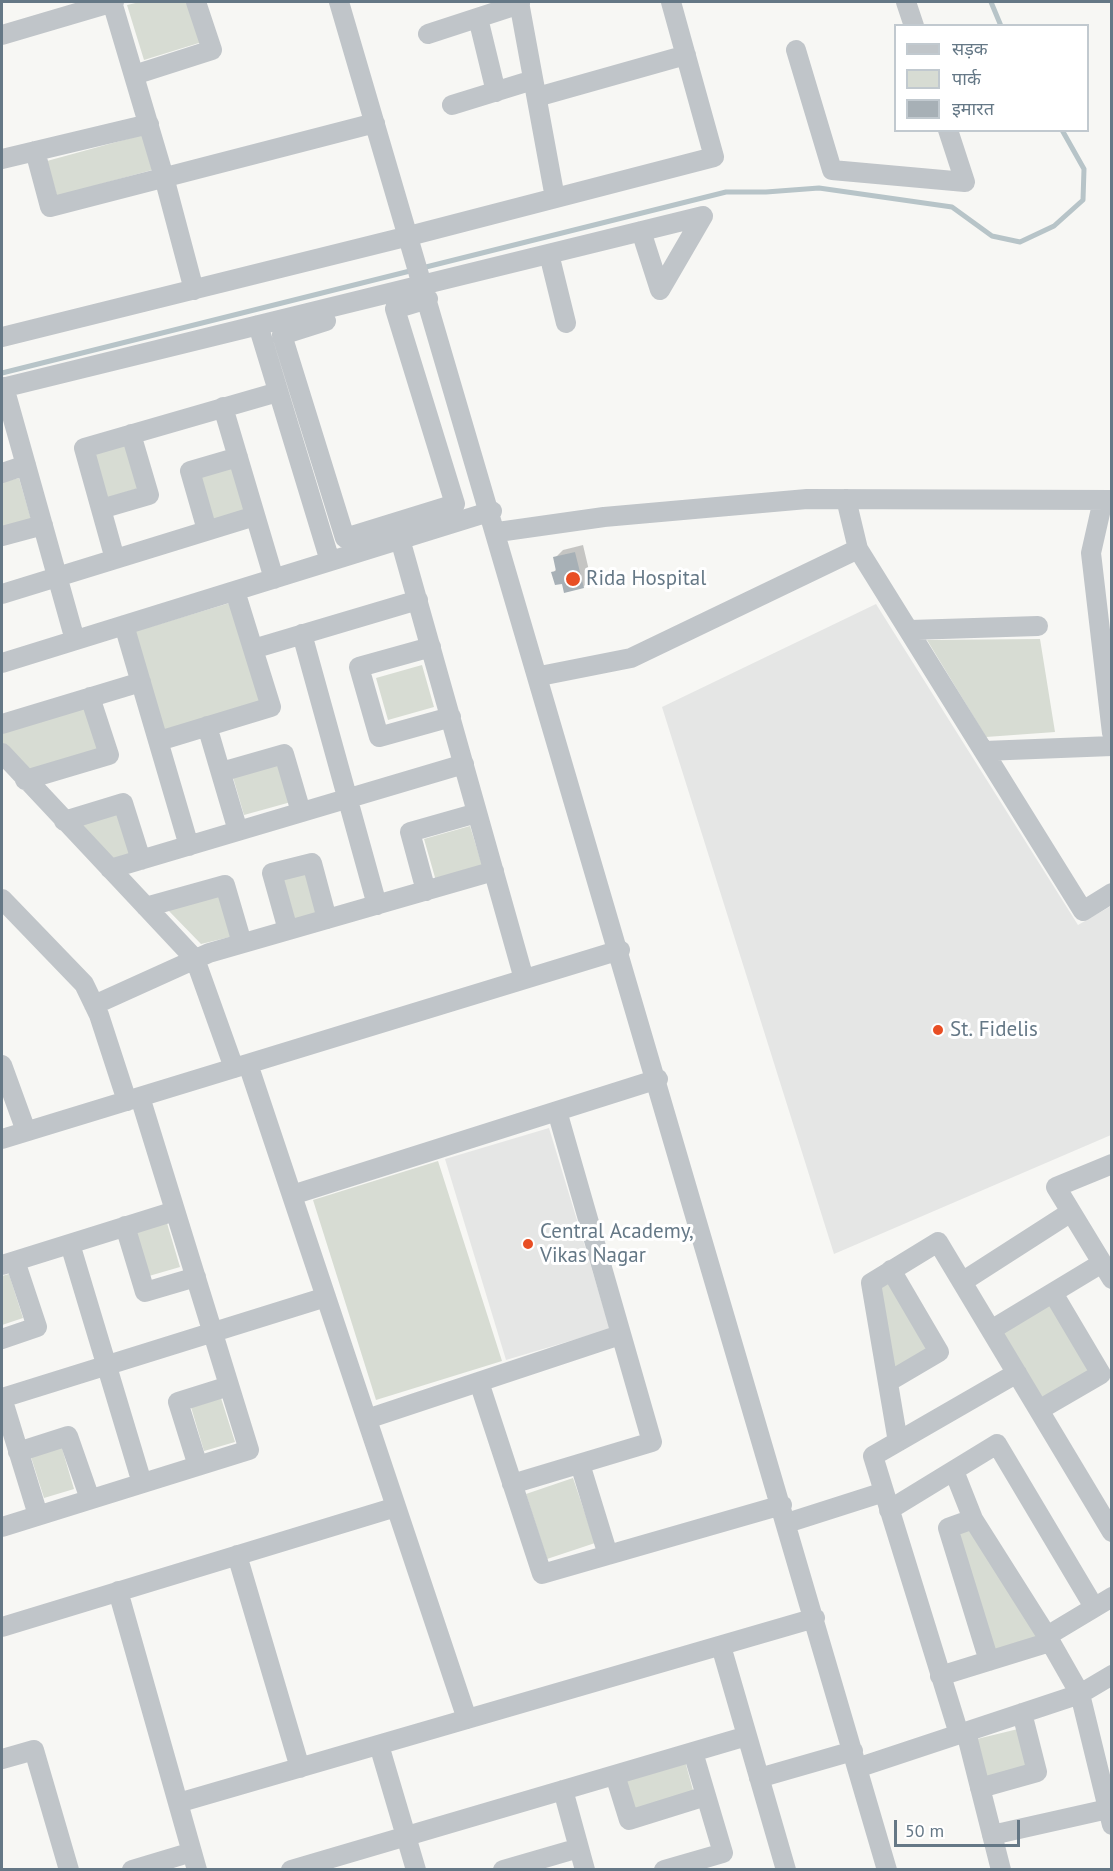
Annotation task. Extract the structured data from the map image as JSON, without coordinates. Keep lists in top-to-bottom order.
{
  "places": ["Rida Hospital", "St. Fidelis", "Central Academy, Vikas Nagar"],
  "legend": ["सड़क", "पार्क", "इमारत"],
  "scale_bar": "50 m"
}
